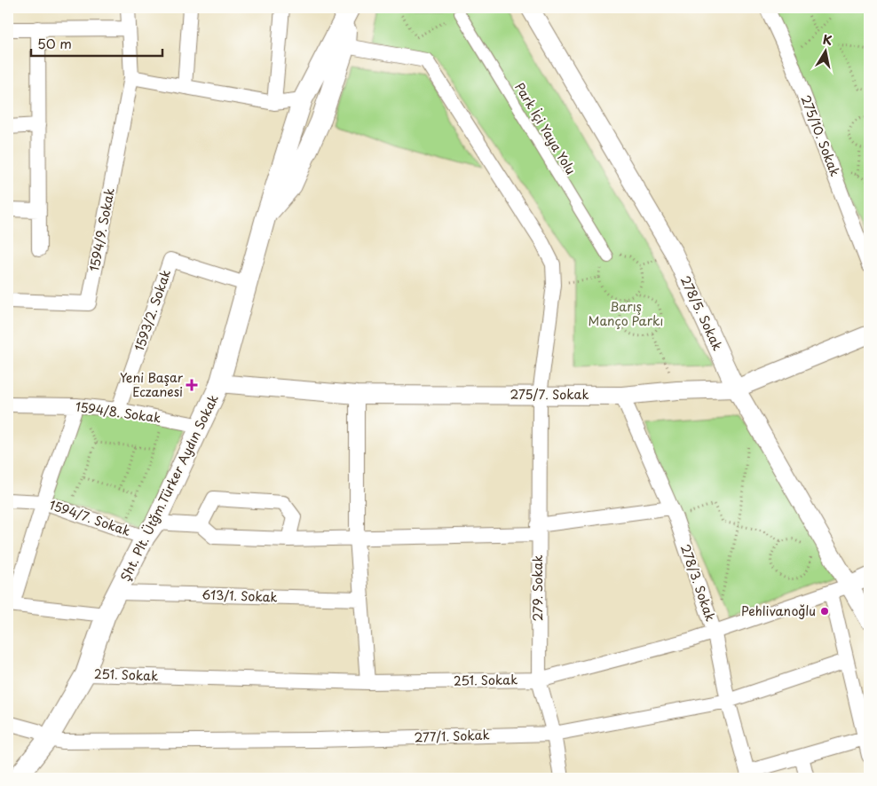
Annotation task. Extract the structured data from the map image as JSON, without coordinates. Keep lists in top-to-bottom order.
{
  "streets": {
    "main road": ["Şht. Plt. Ütğm.Türker Aydın Sokak"],
    "street": [
      "Park İçi Yaya Yolu",
      "275/10. Sokak",
      "1594/9. Sokak",
      "1593/2. Sokak",
      "278/5. Sokak",
      "275/7. Sokak",
      "1594/8. Sokak",
      "1594/7. Sokak",
      "278/3. Sokak",
      "279. Sokak",
      "613/1. Sokak",
      "251. Sokak",
      "277/1. Sokak"
    ]
  },
  "crossings": [
    ["1593/2. Sokak", "1594/8. Sokak"],
    ["1593/2. Sokak", "Şht. Plt. Ütğm.Türker Aydın Sokak"],
    ["278/5. Sokak", "275/7. Sokak"],
    ["278/5. Sokak", "251. Sokak"],
    ["275/7. Sokak", "Şht. Plt. Ütğm.Türker Aydın Sokak"],
    ["275/7. Sokak", "278/3. Sokak"],
    ["275/7. Sokak", "279. Sokak"],
    ["1594/8. Sokak", "Şht. Plt. Ütğm.Türker Aydın Sokak"],
    ["Şht. Plt. Ütğm.Türker Aydın Sokak", "1594/7. Sokak"],
    ["Şht. Plt. Ütğm.Türker Aydın Sokak", "613/1. Sokak"],
    ["Şht. Plt. Ütğm.Türker Aydın Sokak", "251. Sokak"],
    ["Şht. Plt. Ütğm.Türker Aydın Sokak", "277/1. Sokak"],
    ["278/3. Sokak", "251. Sokak"],
    ["278/3. Sokak", "277/1. Sokak"],
    ["279. Sokak", "251. Sokak"],
    ["279. Sokak", "277/1. Sokak"]
  ],
  "parks": ["Barış Manço Parkı"],
  "places": {
    "health": ["Yeni Başar Eczanesi"],
    "other": ["Pehlivanoğlu"]
  },
  "scale_bar": "50 m",
  "north": "top"
}
